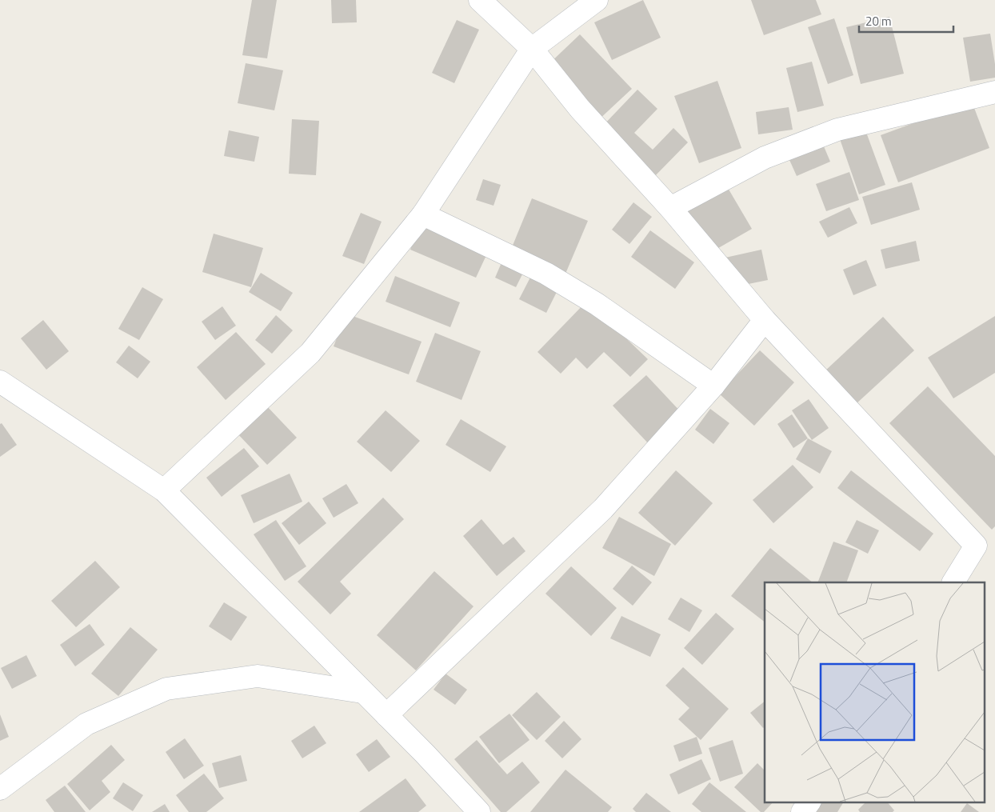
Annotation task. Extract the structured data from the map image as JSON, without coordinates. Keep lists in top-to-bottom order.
{
  "scale_bar": "20 m"
}
